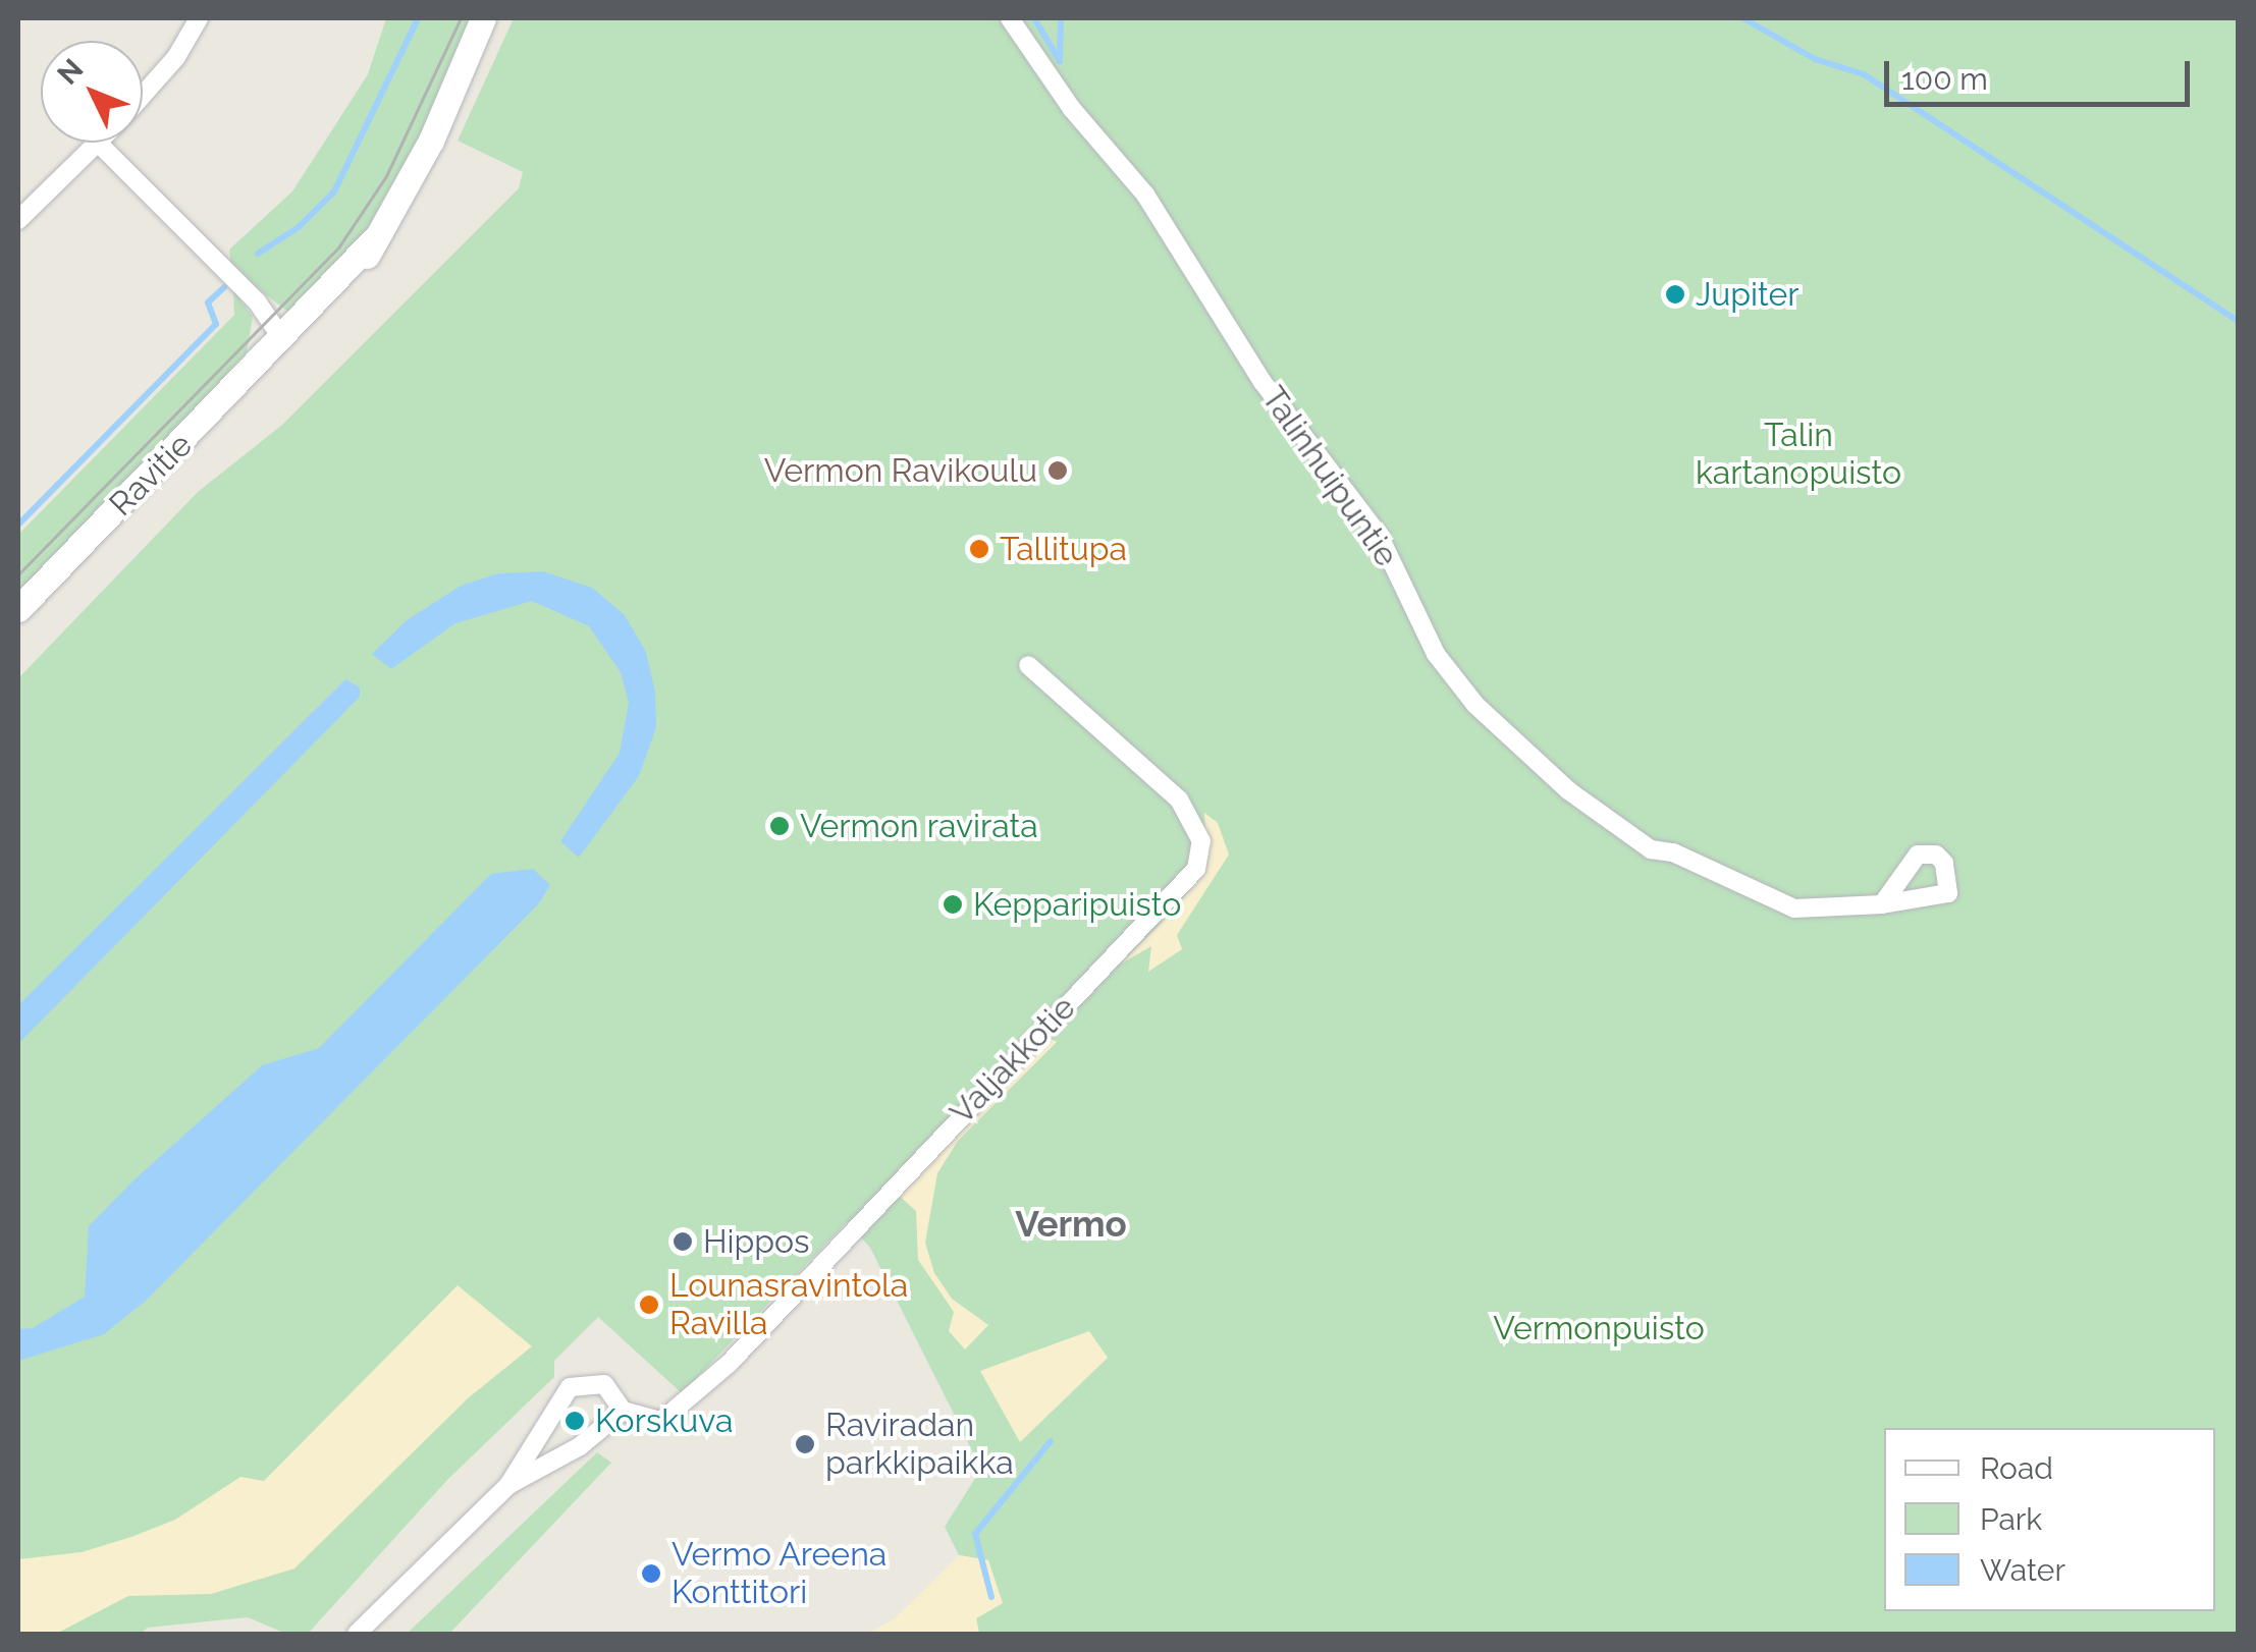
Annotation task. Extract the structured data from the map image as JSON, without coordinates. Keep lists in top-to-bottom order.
{
  "streets": {
    "street": ["Ravitie", "Talinhuipuntie", "Valjakkotie"]
  },
  "districts": ["Vermo"],
  "parks": ["Talin kartanopuisto", "Vermonpuisto"],
  "places": [
    "Jupiter",
    "Vermon Ravikoulu",
    "Tallitupa",
    "Vermon ravirata",
    "Kepparipuisto",
    "Hippos",
    "Lounasravintola Ravilla",
    "Korskuva",
    "Raviradan parkkipaikka",
    "Vermo Areena Konttitori"
  ],
  "legend": ["Road", "Park", "Water"],
  "scale_bar": "100 m",
  "north": "top left"
}
